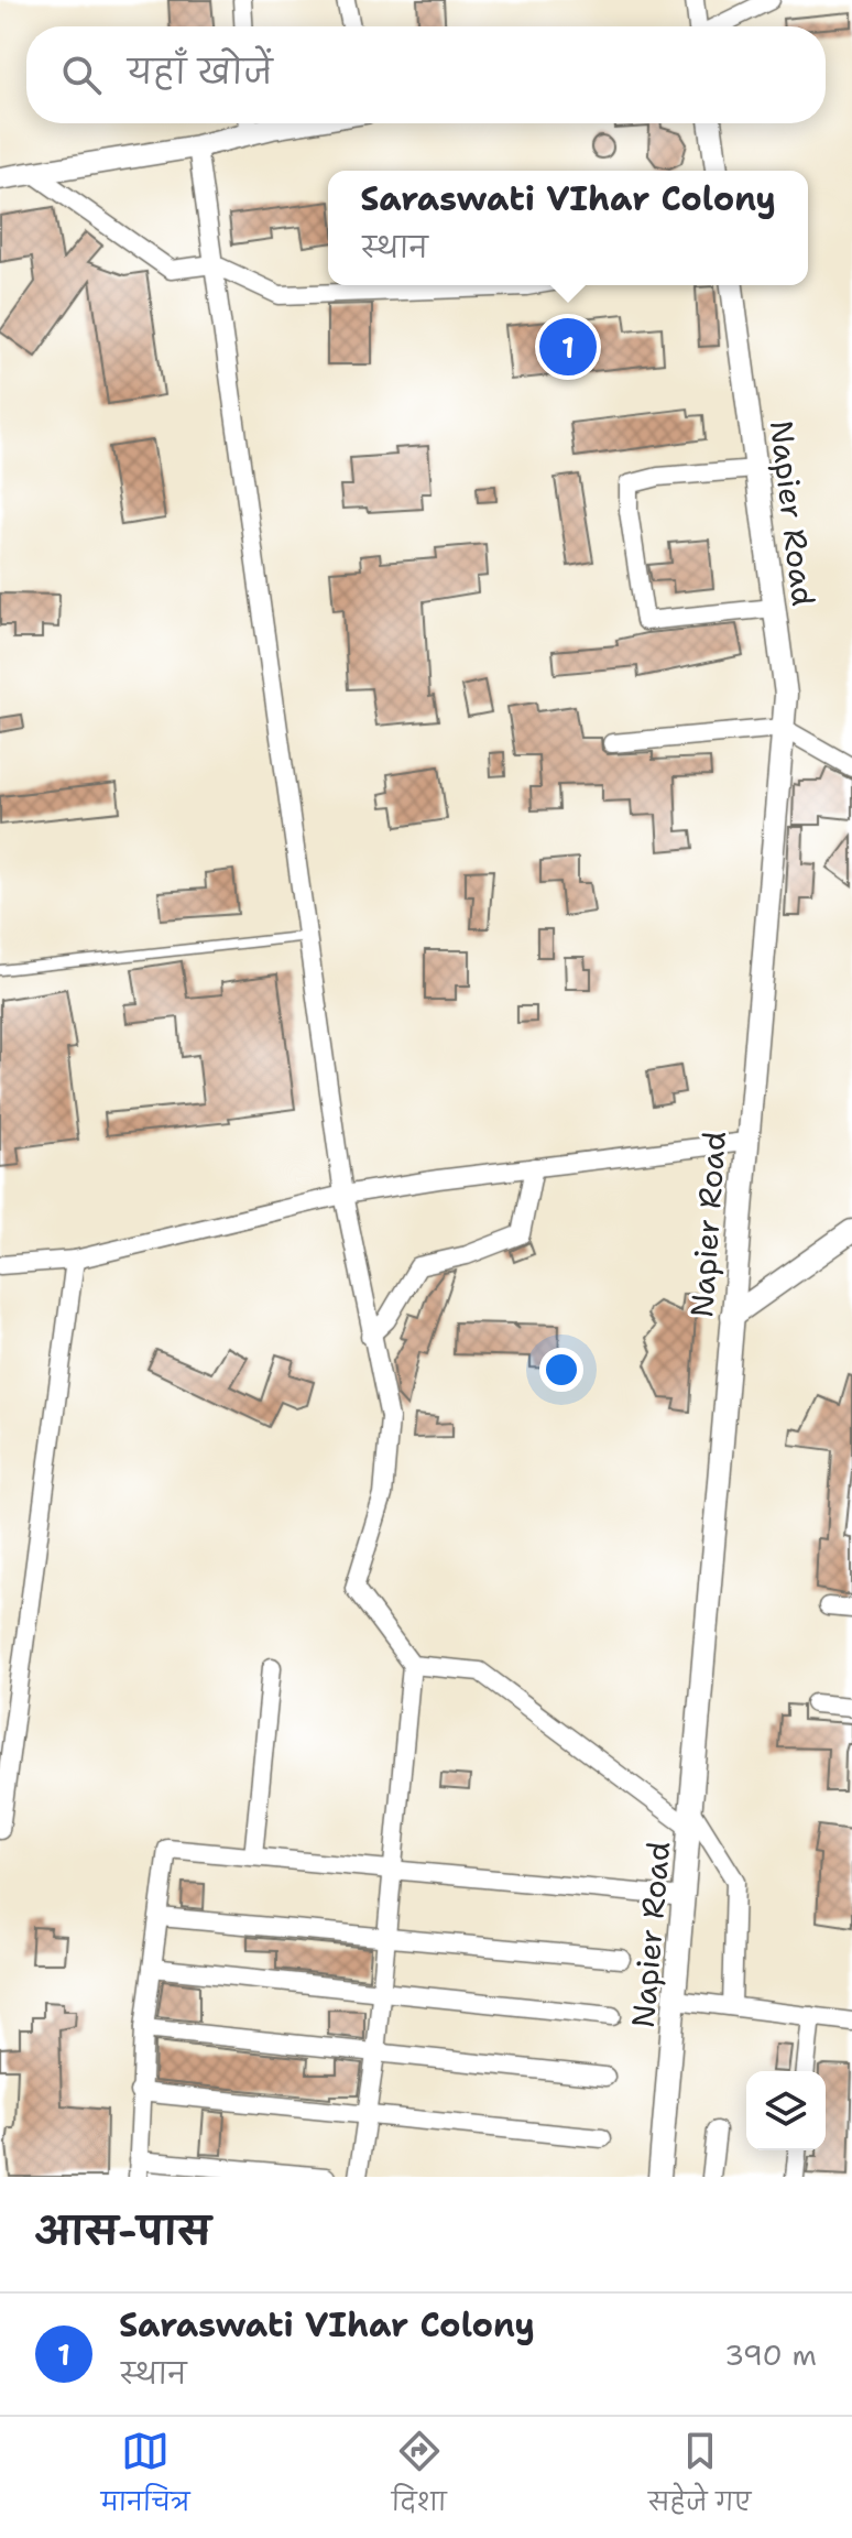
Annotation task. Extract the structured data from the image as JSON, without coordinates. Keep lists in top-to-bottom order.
{
  "streets": {
    "street": ["Napier Road"]
  },
  "page": {
    "search": "यहाँ खोजें",
    "popup": ["Saraswati VIhar Colony", "स्थान"],
    "pins": "1",
    "heading": "आस-पास",
    "list": [
      {
        "mark": "1",
        "name": "Saraswati VIhar Colony",
        "note": "स्थान",
        "value": "390 m"
      }
    ],
    "nav": ["मानचित्र", "दिशा", "सहेजे गए"]
  }
}
